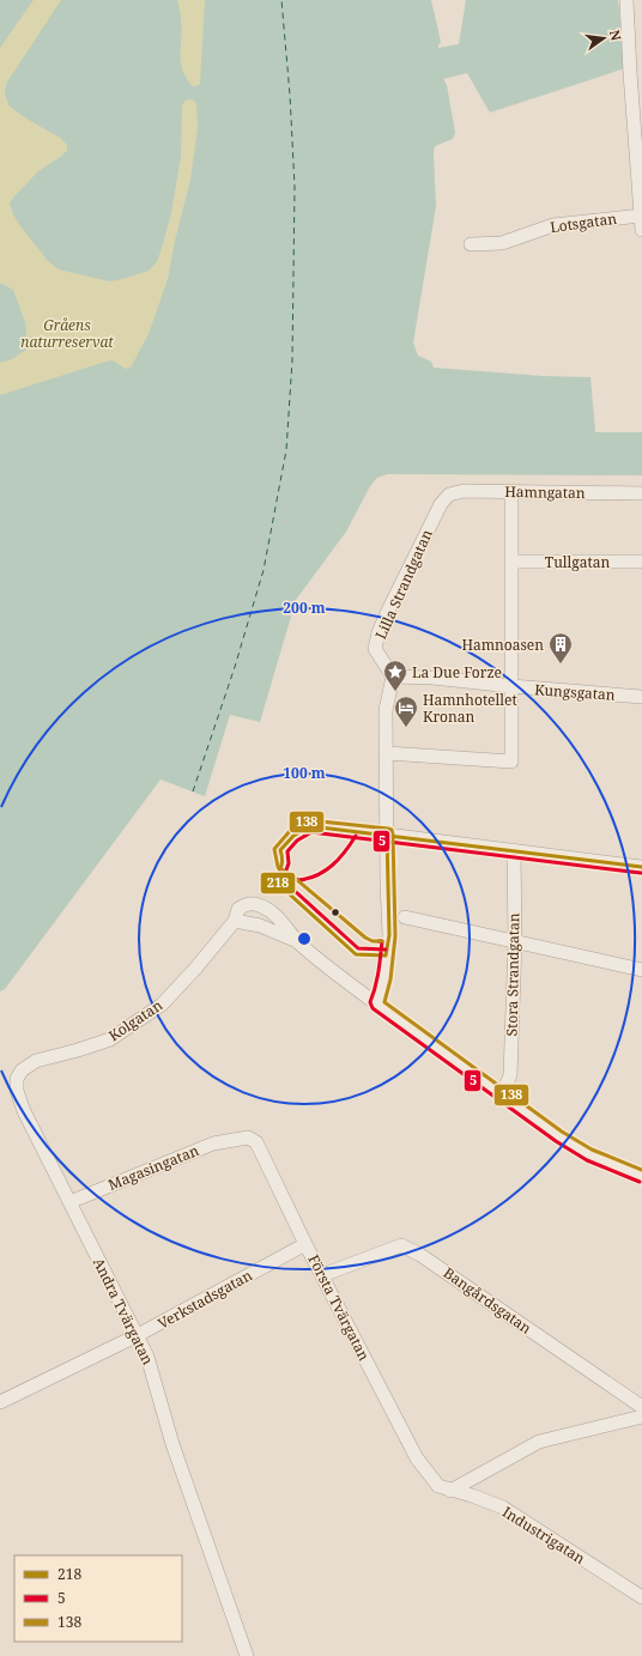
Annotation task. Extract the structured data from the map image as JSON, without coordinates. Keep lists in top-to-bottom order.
{
  "streets": {
    "street": [
      "Lotsgatan",
      "Hamngatan",
      "Tullgatan",
      "Lilla Strandgatan",
      "Kungsgatan",
      "Stora Strandgatan",
      "Kolgatan",
      "Magasingatan",
      "Verkstadsgatan",
      "Bangårdsgatan",
      "Första Tvärgatan",
      "Andra Tvärgatan",
      "Industrigatan"
    ]
  },
  "crossings": [
    ["Hamngatan", "Lilla Strandgatan"],
    ["Lilla Strandgatan", "Kungsgatan"],
    ["Kolgatan", "Andra Tvärgatan"],
    ["Magasingatan", "Första Tvärgatan"],
    ["Magasingatan", "Andra Tvärgatan"],
    ["Verkstadsgatan", "Första Tvärgatan"],
    ["Verkstadsgatan", "Andra Tvärgatan"],
    ["Bangårdsgatan", "Första Tvärgatan"],
    ["Första Tvärgatan", "Industrigatan"]
  ],
  "parks": ["Gråens naturreservat"],
  "places": {
    "building": ["Hamnoasen"],
    "place": ["La Due Forze"],
    "hotel": ["Hamnhotellet Kronan"]
  },
  "lines": ["transit line 138", "transit line 218", "transit line 5"],
  "legend": ["218", "5", "138"],
  "north": "right",
  "rings": ["200 m", "100 m"]
}
